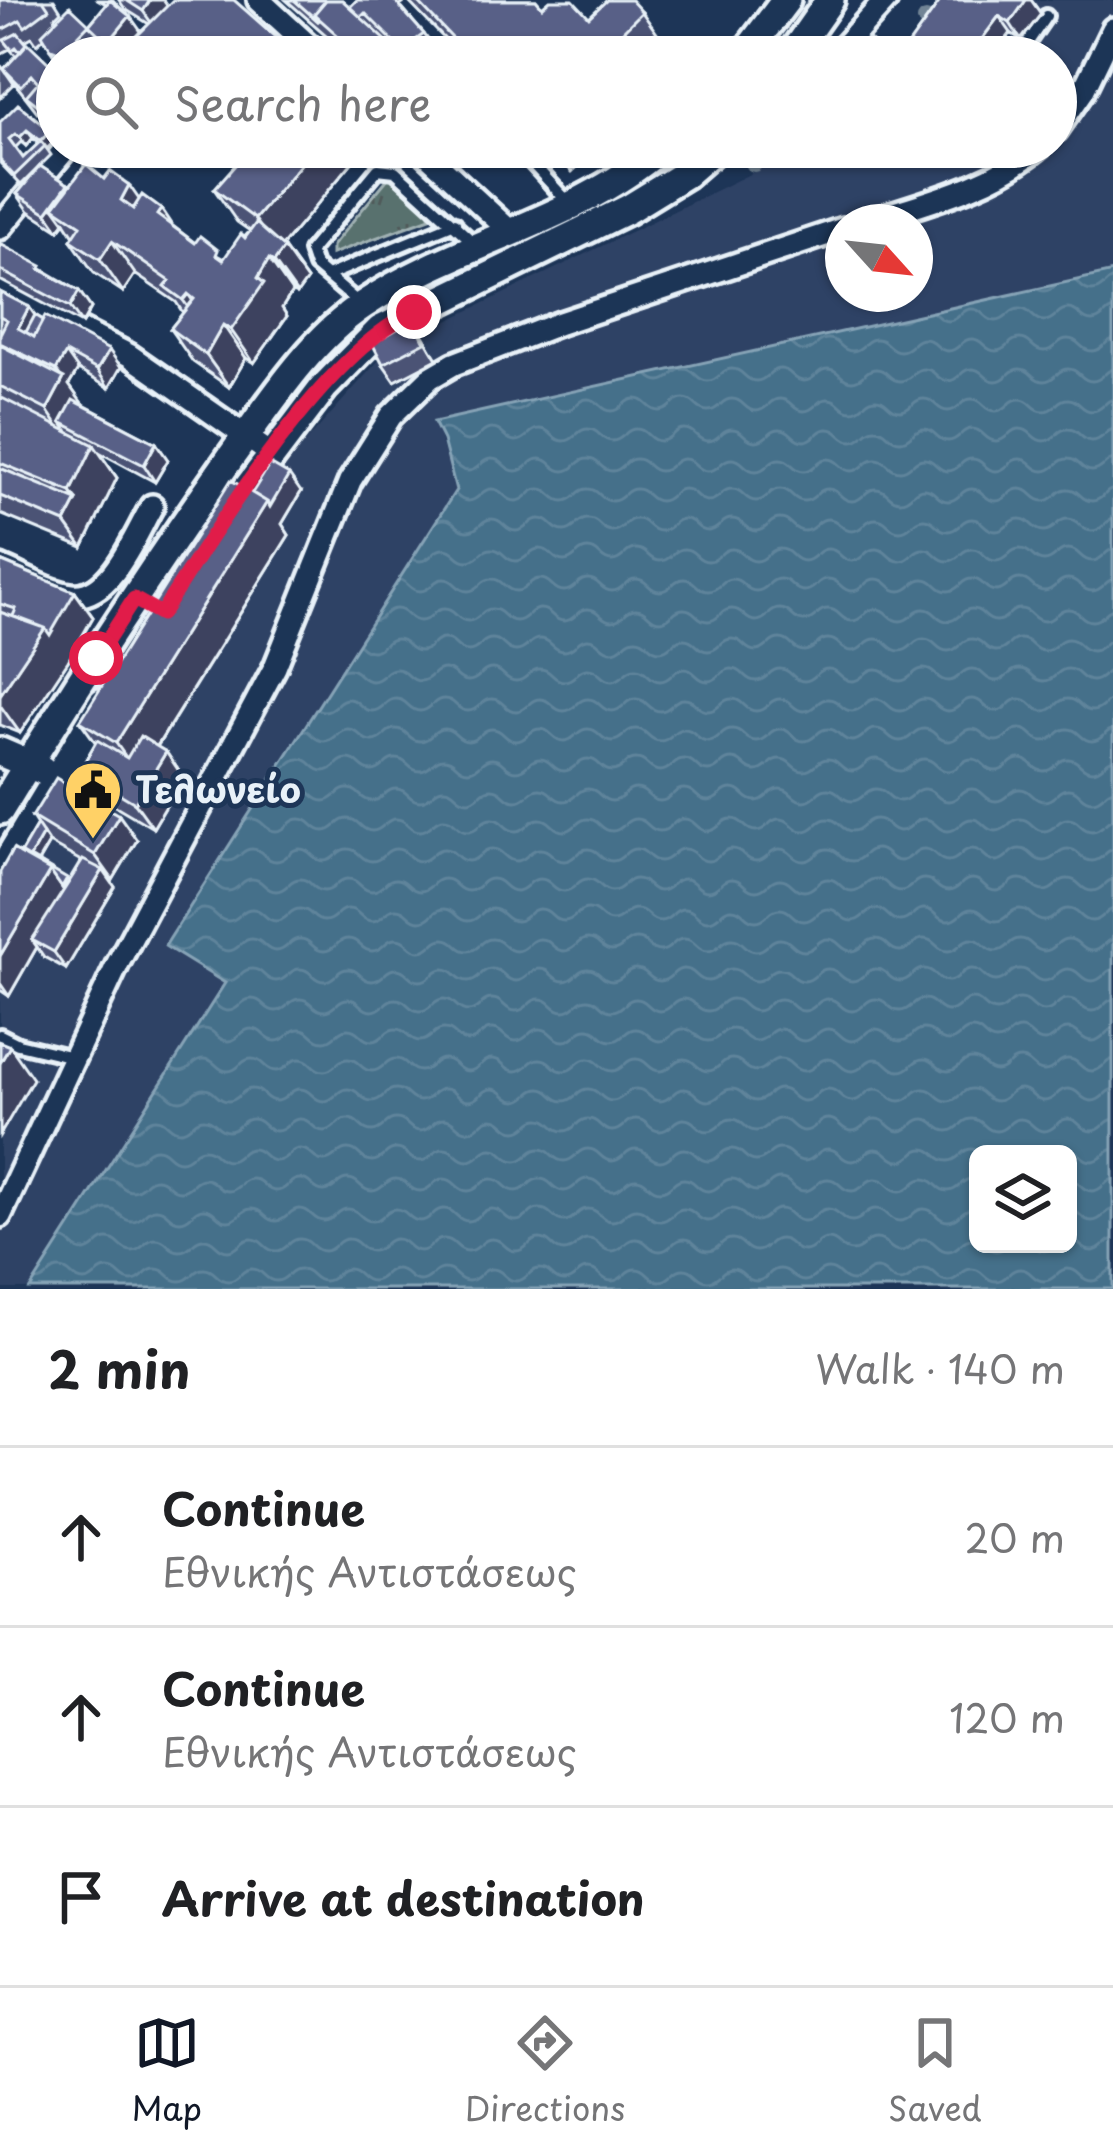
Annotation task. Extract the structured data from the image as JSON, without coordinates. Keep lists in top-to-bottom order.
{
  "places": {
    "public building": ["Τελωνείο"]
  },
  "north": "bottom right",
  "page": {
    "search": "Search here",
    "heading": ["2 min", "Walk · 140 m"],
    "list": [
      ["Continue", "Εθνικής Αντιστάσεως", "20 m"],
      ["Continue", "Εθνικής Αντιστάσεως", "120 m"],
      "Arrive at destination"
    ],
    "nav": ["Map", "Directions", "Saved"]
  }
}
